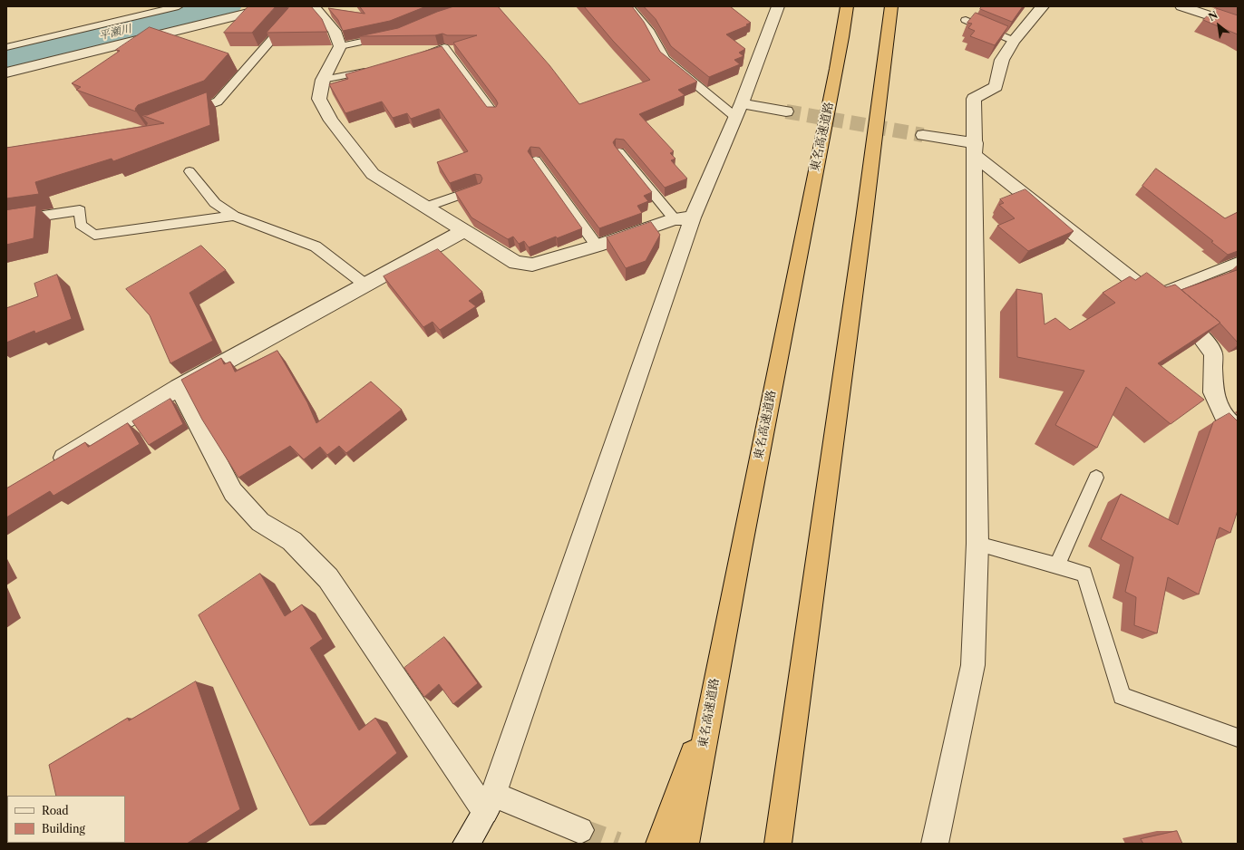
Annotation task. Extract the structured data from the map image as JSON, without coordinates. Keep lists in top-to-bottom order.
{
  "streets": {
    "highway": ["東名高速道路"]
  },
  "water": ["平瀬川"],
  "legend": ["Road", "Building"],
  "north": "top left"
}
